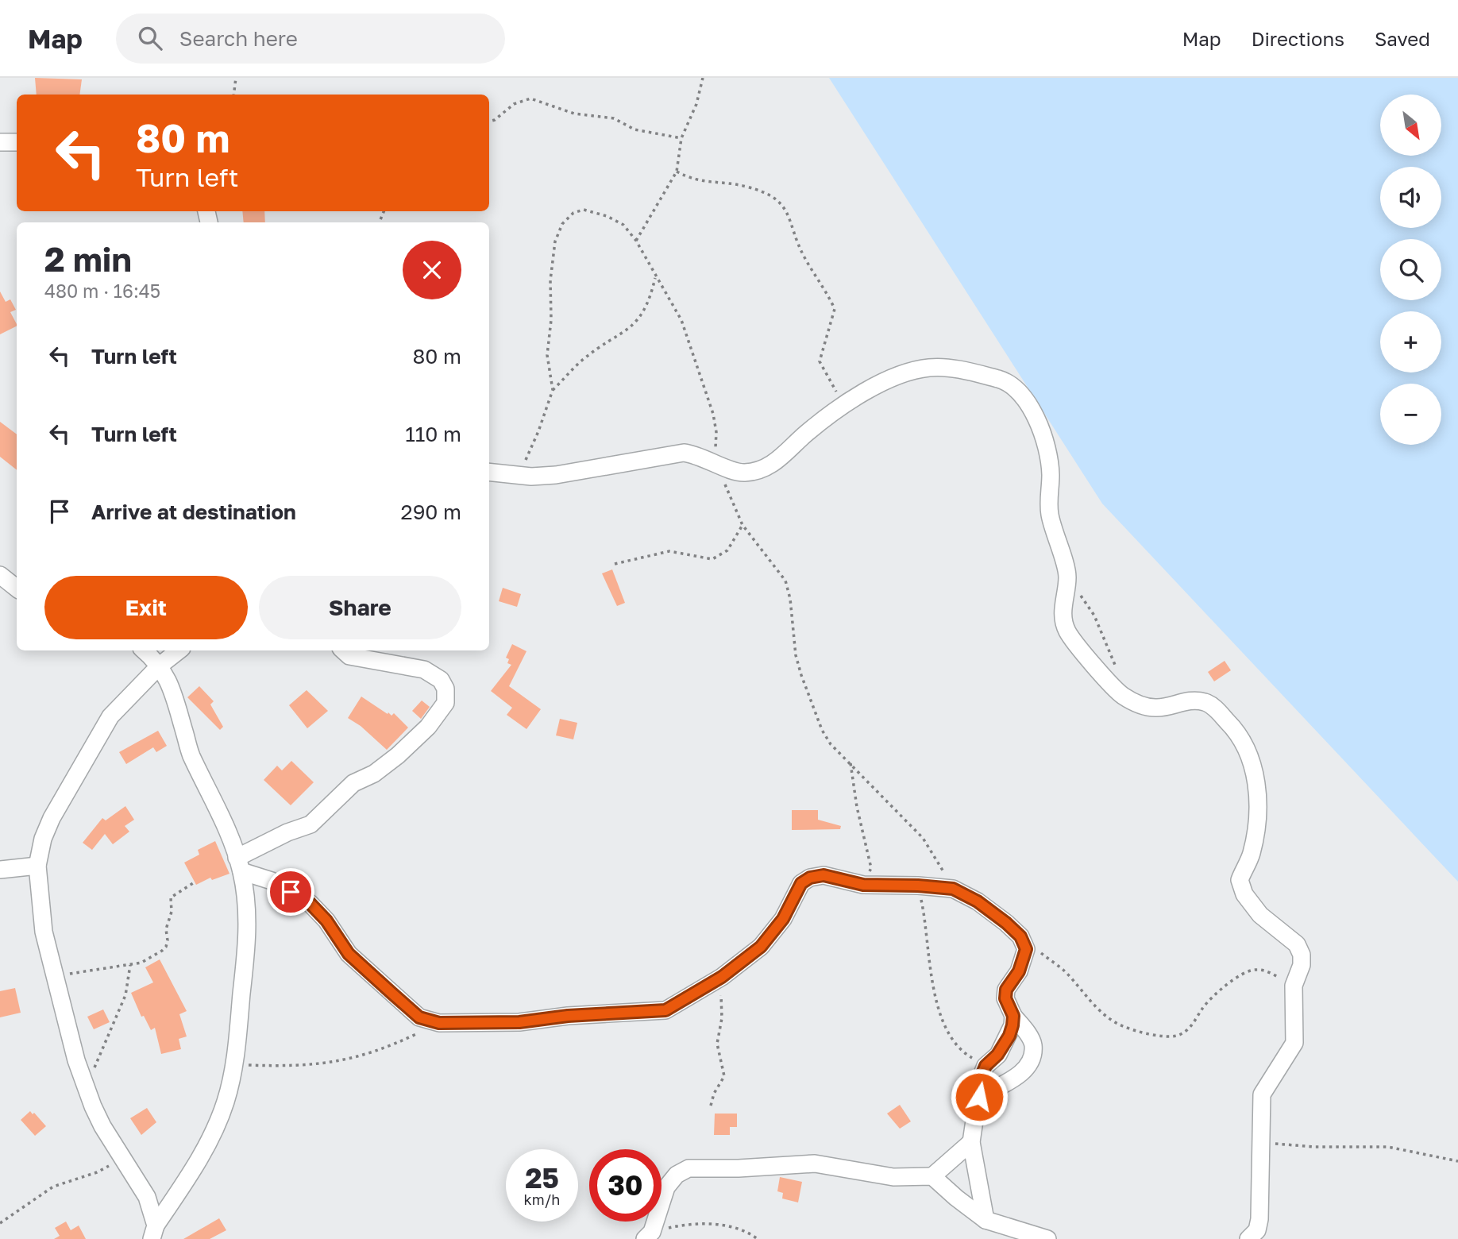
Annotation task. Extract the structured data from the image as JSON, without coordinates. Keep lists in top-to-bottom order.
{
  "north": "bottom right",
  "page": {
    "header": "Map",
    "search": "Search here",
    "nav": ["Map", "Directions", "Saved"],
    "map_buttons": ["+", "−"],
    "turn": ["80 m", "Turn left"],
    "heading": ["2 min", "480 m · 16:45"],
    "list": [
      {
        "name": "Turn left",
        "value": "80 m"
      },
      {
        "name": "Turn left",
        "value": "110 m"
      },
      {
        "name": "Arrive at destination",
        "value": "290 m"
      }
    ],
    "buttons": ["Exit", "Share"],
    "speed": "25 km/h",
    "limit": "30"
  }
}
